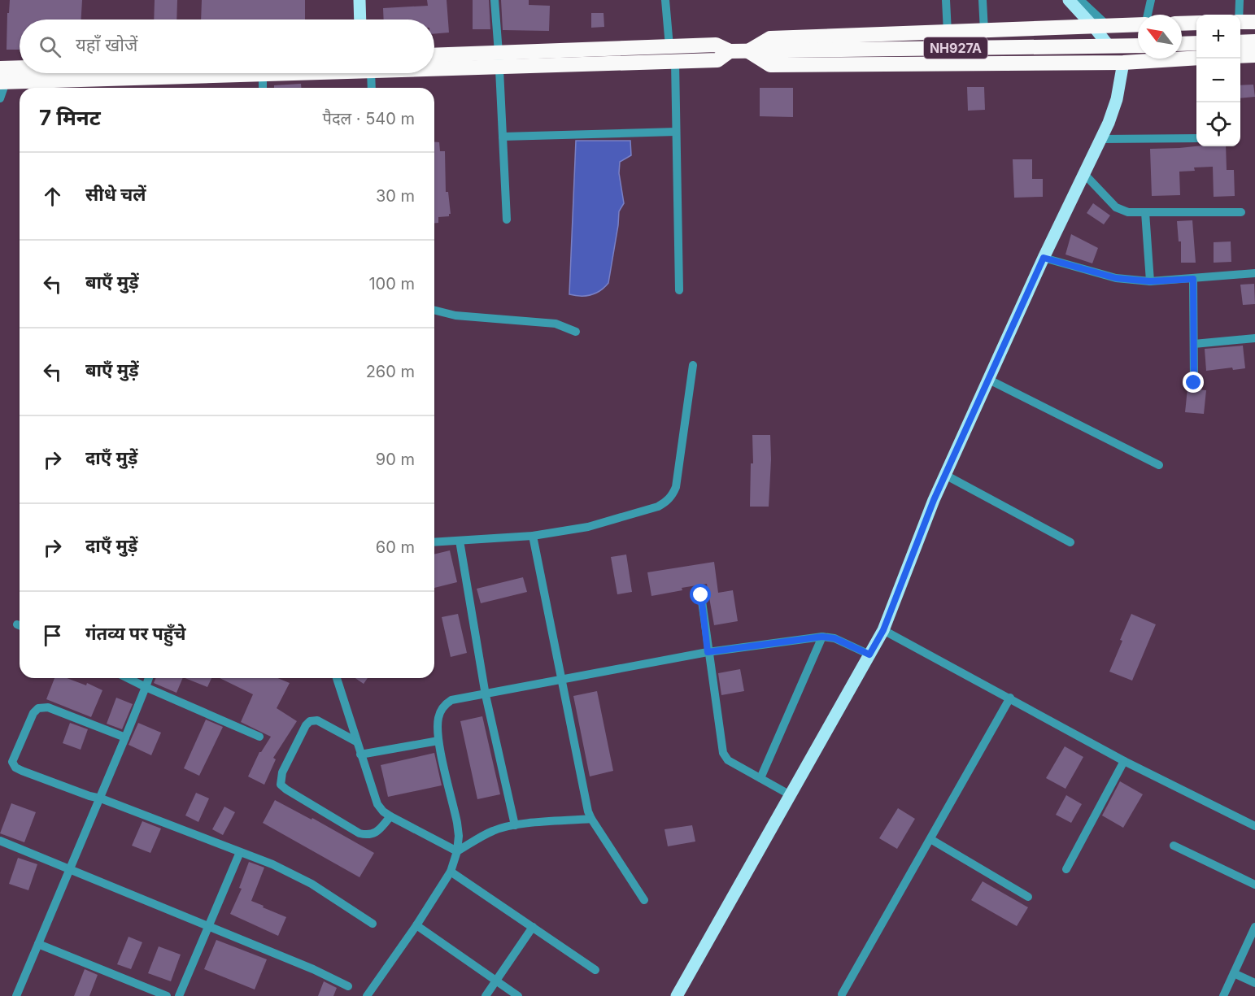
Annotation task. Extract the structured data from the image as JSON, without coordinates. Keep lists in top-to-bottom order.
{
  "streets": {
    "highway": ["NH927A"]
  },
  "north": "top left",
  "page": {
    "map_buttons": ["+", "−"],
    "search": "यहाँ खोजें",
    "heading": ["7 मिनट", "पैदल · 540 m"],
    "list": [
      ["सीधे चलें", "30 m"],
      ["बाएँ मुड़ें", "100 m"],
      ["बाएँ मुड़ें", "260 m"],
      ["दाएँ मुड़ें", "90 m"],
      ["दाएँ मुड़ें", "60 m"],
      "गंतव्य पर पहुँचे"
    ]
  }
}
